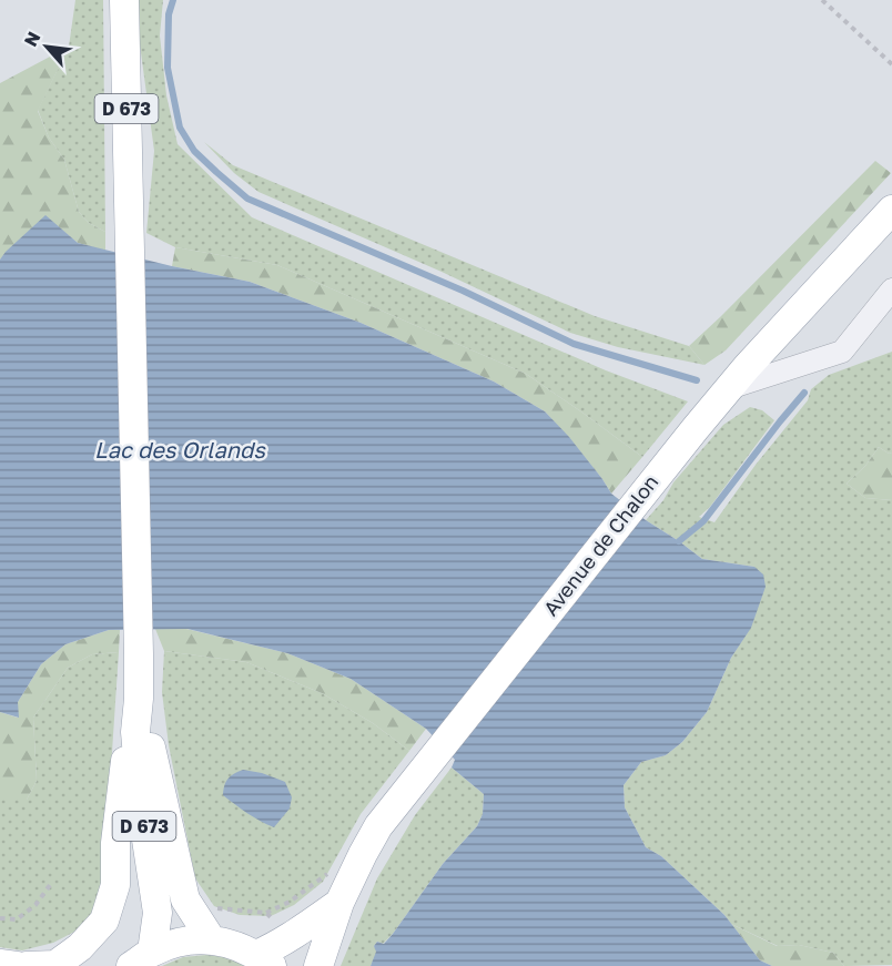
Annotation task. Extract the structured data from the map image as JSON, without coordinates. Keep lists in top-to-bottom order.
{
  "streets": {
    "main road": ["D 673", "Avenue de Chalon"]
  },
  "water": ["Lac des Orlands"],
  "north": "top left"
}
